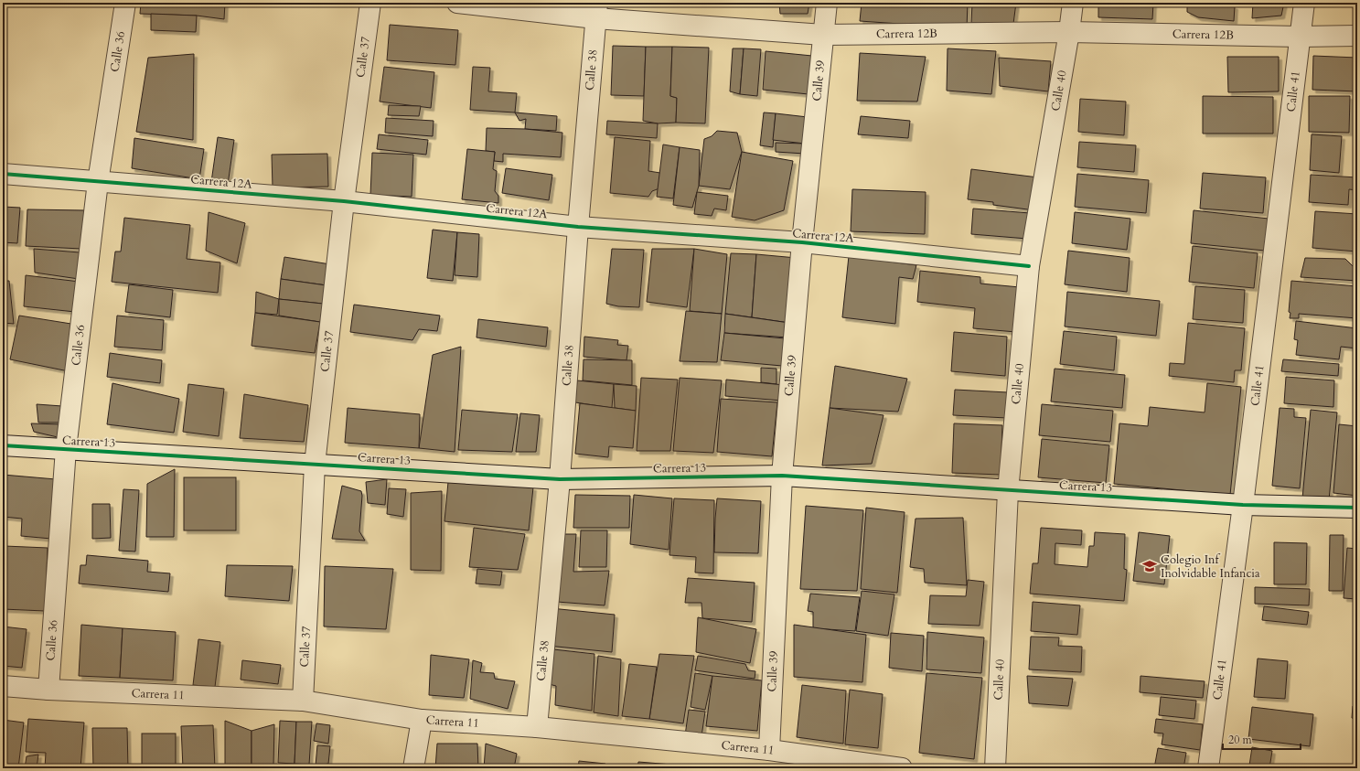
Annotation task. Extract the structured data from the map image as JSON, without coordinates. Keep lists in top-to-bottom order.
{
  "streets": {
    "street": [
      "Carrera 12B",
      "Calle 36",
      "Calle 37",
      "Calle 38",
      "Calle 39",
      "Calle 40",
      "Calle 41",
      "Carrera 12A",
      "Carrera 13",
      "Carrera 11"
    ]
  },
  "crossings": [
    ["Carrera 12B", "Calle 38"],
    ["Carrera 12B", "Calle 39"],
    ["Carrera 12B", "Calle 40"],
    ["Carrera 12B", "Calle 41"],
    ["Calle 36", "Carrera 12A"],
    ["Calle 36", "Carrera 13"],
    ["Calle 36", "Carrera 11"],
    ["Calle 37", "Carrera 12A"],
    ["Calle 37", "Carrera 13"],
    ["Calle 37", "Carrera 11"],
    ["Calle 38", "Carrera 12A"],
    ["Calle 38", "Carrera 13"],
    ["Calle 38", "Carrera 11"],
    ["Calle 39", "Carrera 12A"],
    ["Calle 39", "Carrera 13"],
    ["Calle 39", "Carrera 11"],
    ["Calle 40", "Carrera 12A"],
    ["Calle 40", "Carrera 13"],
    ["Calle 41", "Carrera 13"]
  ],
  "places": {
    "school or university": ["Colegio Inf Inolvidable Infancia"]
  },
  "scale_bar": "20 m"
}
